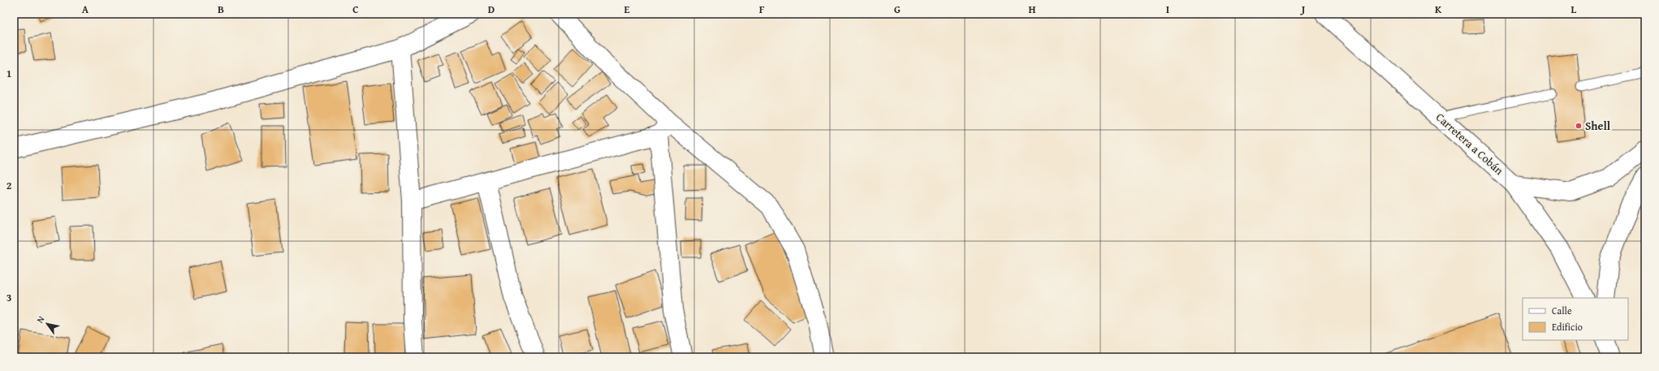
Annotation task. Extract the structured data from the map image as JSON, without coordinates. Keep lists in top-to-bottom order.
{
  "streets": {
    "street": ["Carretera a Cobán"]
  },
  "places": ["Shell"],
  "legend": ["Calle", "Edificio"],
  "north": "top left",
  "grid": {
    "columns": [
      "A",
      "B",
      "C",
      "D",
      "E",
      "F",
      "G",
      "H",
      "I",
      "J",
      "K",
      "L"
    ],
    "rows": ["1", "2", "3"]
  }
}
